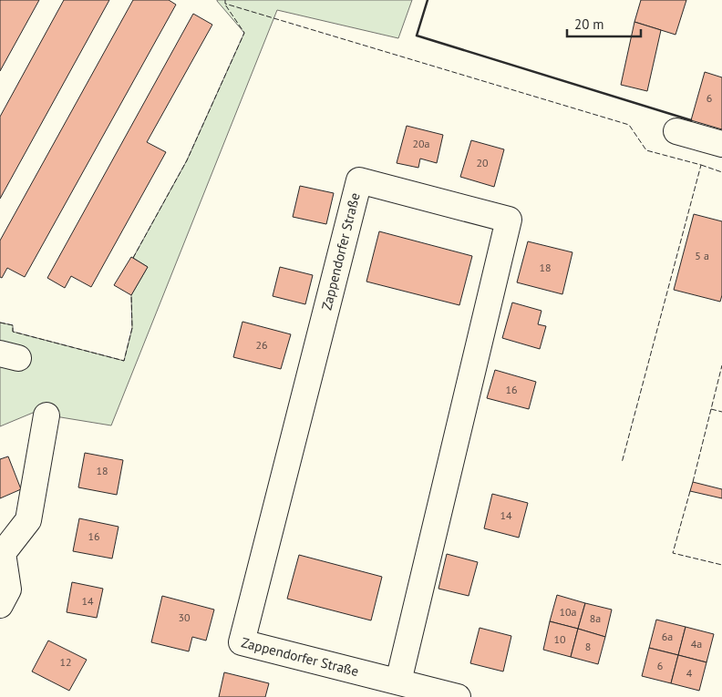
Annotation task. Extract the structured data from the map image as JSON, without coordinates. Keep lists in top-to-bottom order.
{
  "streets": {
    "street": ["Zappendorfer Straße"]
  },
  "house_numbers": [
    "6",
    "20a",
    "20",
    "5 a",
    "18",
    "26",
    "16",
    "18",
    "14",
    "16",
    "14",
    "10a",
    "30",
    "8a",
    "6a",
    "10",
    "4a",
    "8",
    "12",
    "6",
    "4"
  ],
  "scale_bar": "20 m"
}
